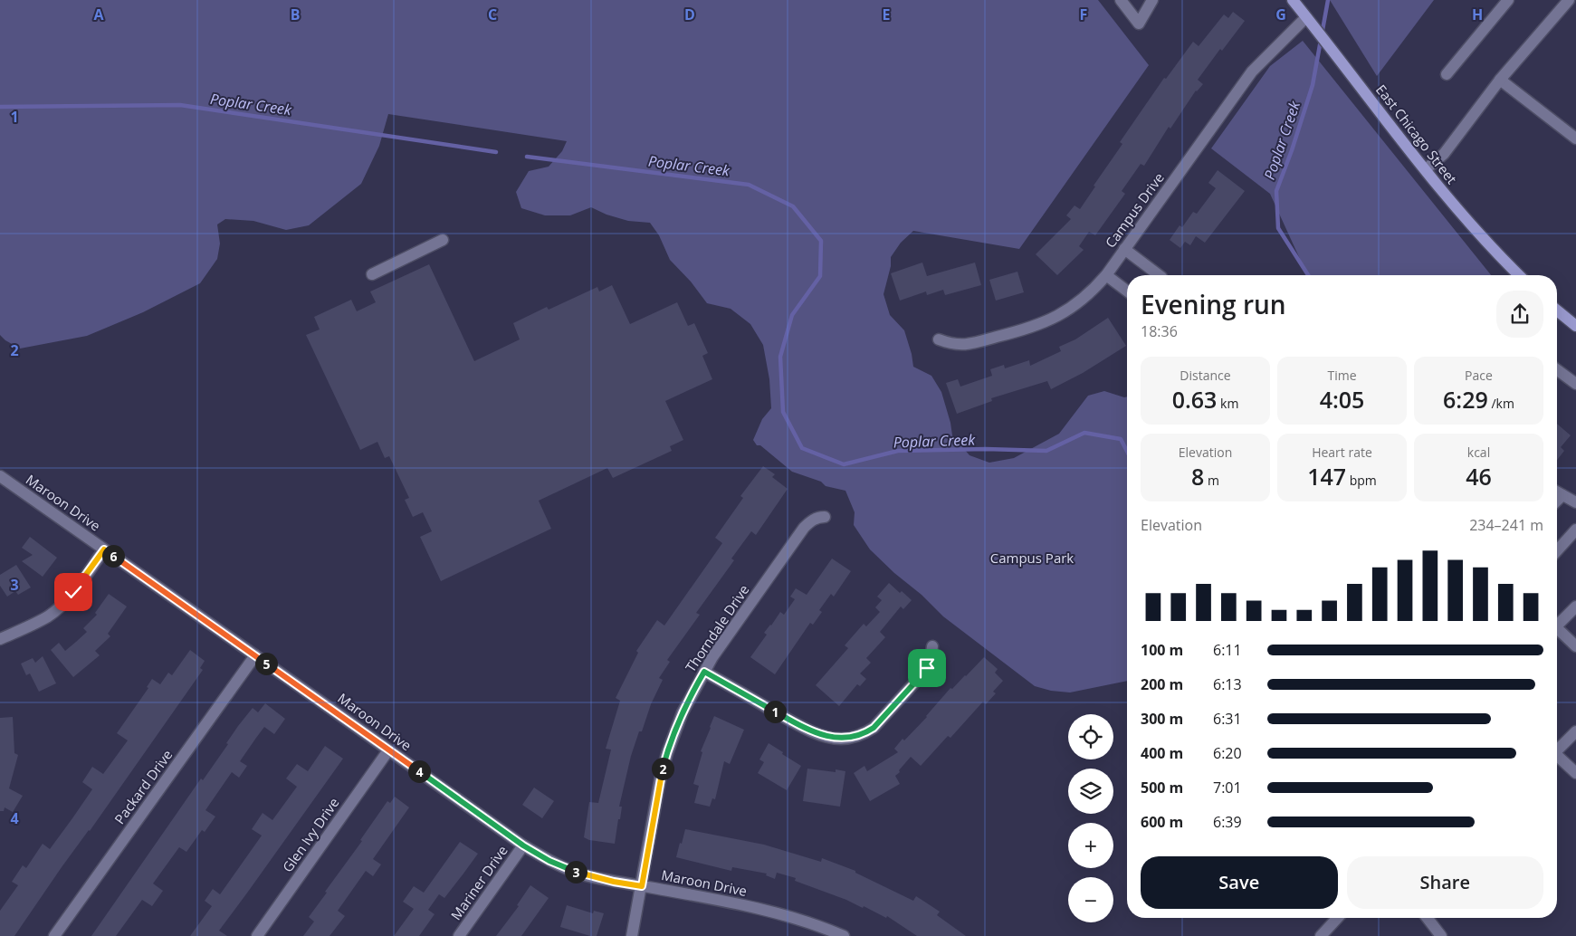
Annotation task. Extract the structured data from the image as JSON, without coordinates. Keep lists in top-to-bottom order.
{
  "streets": {
    "main road": ["East Chicago Street"],
    "street": [
      "Campus Drive",
      "Maroon Drive",
      "Thorndale Drive",
      "Packard Drive",
      "Glen Ivy Drive",
      "Mariner Drive"
    ]
  },
  "crossings": [
    ["East Chicago Street", "Campus Drive"],
    ["Maroon Drive", "Thorndale Drive"],
    ["Maroon Drive", "Packard Drive"],
    ["Maroon Drive", "Glen Ivy Drive"],
    ["Maroon Drive", "Mariner Drive"]
  ],
  "water": ["Poplar Creek"],
  "parks": ["Campus Park"],
  "page": {
    "heading": ["Evening run", "18:36"],
    "stats": [
      ["Distance", "0.63 km"],
      ["Time", "4:05"],
      ["Pace", "6:29 /km"],
      ["Elevation", "8 m"],
      ["Heart rate", "147 bpm"],
      ["kcal", "46"]
    ],
    "chart": ["Elevation", "234–241 m"],
    "pins": [
      "6",
      "5",
      "1",
      "2",
      "4",
      "3"
    ],
    "list": [
      {
        "name": "100 m",
        "note": "6:11"
      },
      {
        "name": "200 m",
        "note": "6:13"
      },
      {
        "name": "300 m",
        "note": "6:31"
      },
      {
        "name": "400 m",
        "note": "6:20"
      },
      {
        "name": "500 m",
        "note": "7:01"
      },
      {
        "name": "600 m",
        "note": "6:39"
      }
    ],
    "map_buttons": ["+", "−"],
    "buttons": ["Save", "Share"]
  },
  "grid": {
    "columns": [
      "A",
      "B",
      "C",
      "D",
      "E",
      "F",
      "G",
      "H"
    ],
    "rows": [
      "1",
      "2",
      "3",
      "4"
    ]
  }
}
